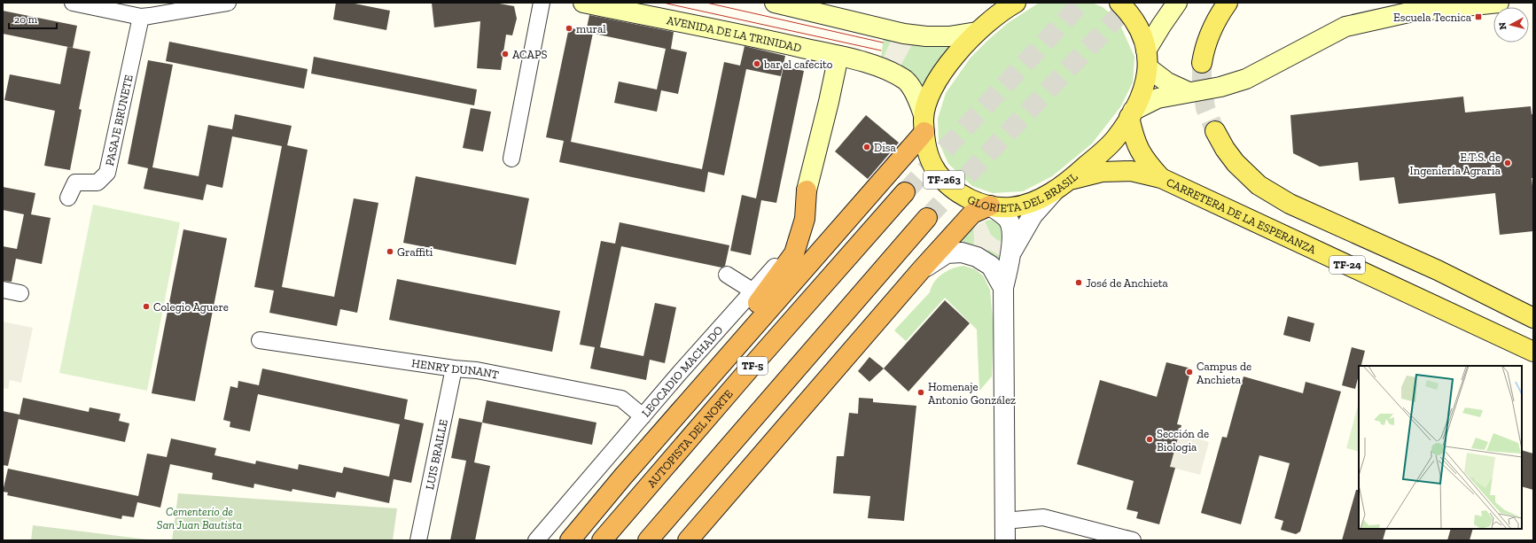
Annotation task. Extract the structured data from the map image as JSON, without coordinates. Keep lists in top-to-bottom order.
{
  "streets": {
    "highway": ["TF-5", "AUTOPISTA DEL NORTE"],
    "main road": [
      "AVENIDA DE LA TRINIDAD",
      "TF-263",
      "GLORIETA DEL BRASIL",
      "CARRETERA DE LA ESPERANZA",
      "TF-24"
    ],
    "street": [
      "PASAJE BRUNETE",
      "HENRY DUNANT",
      "LEOCADIO MACHADO",
      "LUIS BRAILLE"
    ]
  },
  "crossings": [
    ["AVENIDA DE LA TRINIDAD", "GLORIETA DEL BRASIL"],
    ["GLORIETA DEL BRASIL", "CARRETERA DE LA ESPERANZA"],
    ["HENRY DUNANT", "LEOCADIO MACHADO"],
    ["HENRY DUNANT", "LUIS BRAILLE"]
  ],
  "parks": ["Cementerio de San Juan Bautista"],
  "places": {
    "transit": ["Escuela Tecnica"],
    "other": [
      "mural",
      "ACAPS",
      "bar el cafecito",
      "Disa",
      "E.T.S. de Ingeniería Agraria",
      "Graffiti",
      "José de Anchieta",
      "Colegio Aguere",
      "Campus de Anchieta",
      "Homenaje Antonio González",
      "Sección de Biologia"
    ]
  },
  "scale_bar": "20 m",
  "north": "left"
}
